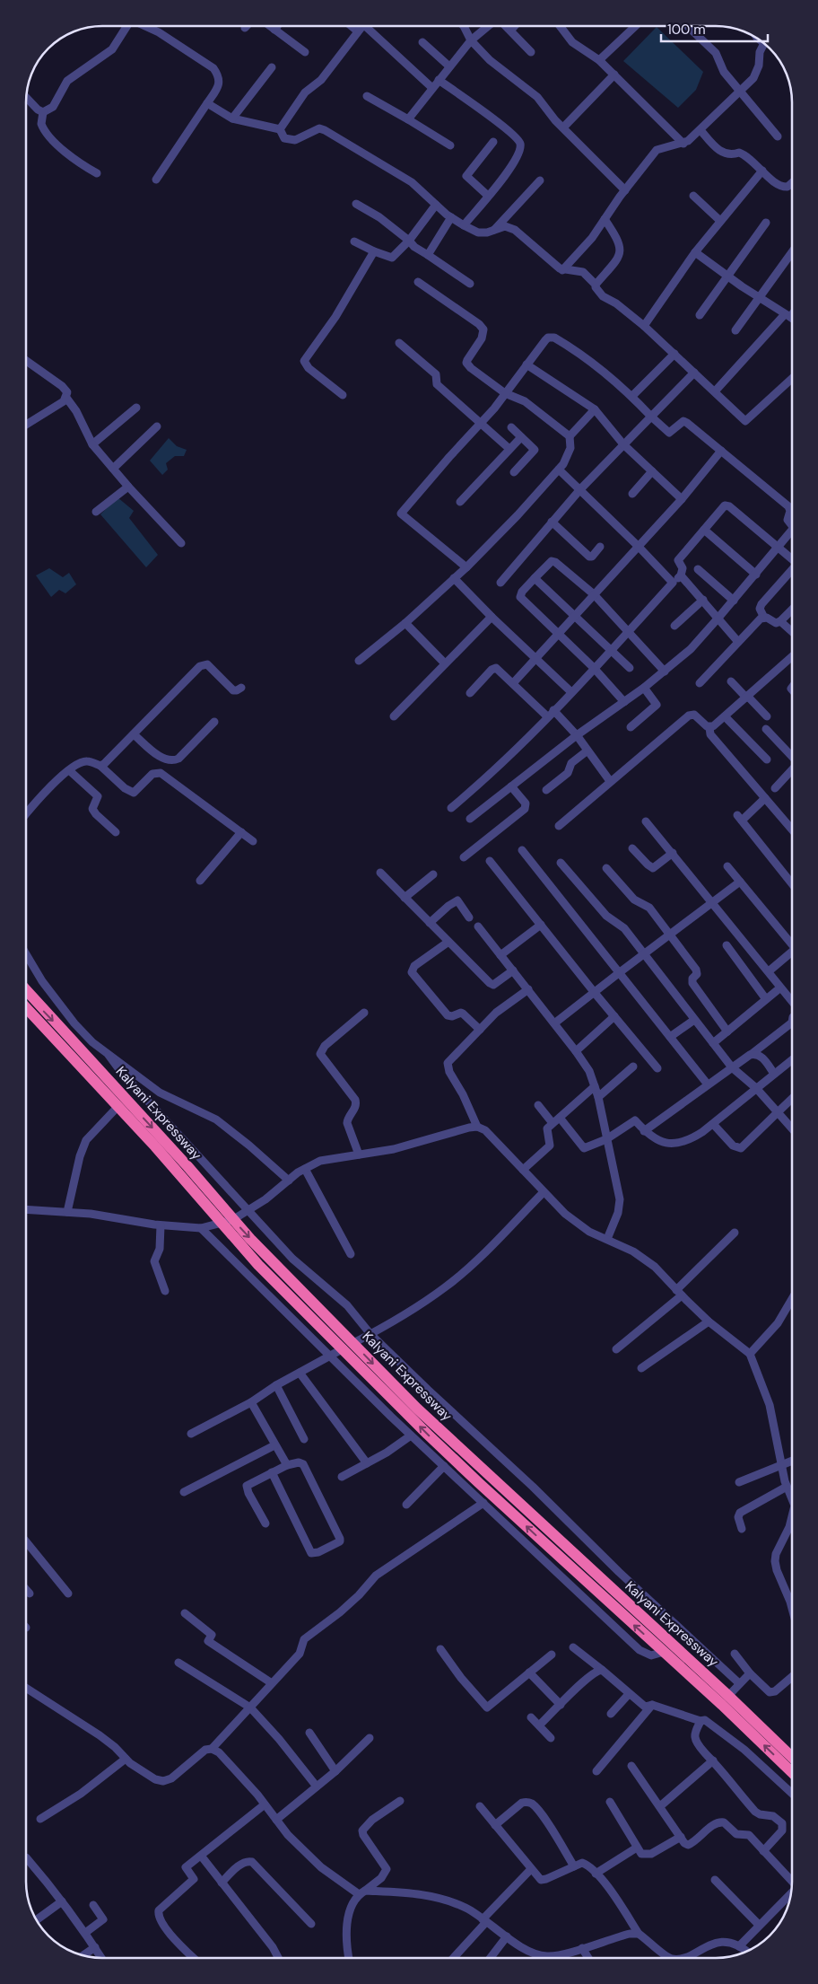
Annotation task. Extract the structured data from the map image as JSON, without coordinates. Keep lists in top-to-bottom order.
{
  "streets": {
    "highway": ["Kalyani Expressway"]
  },
  "scale_bar": "100 m"
}
